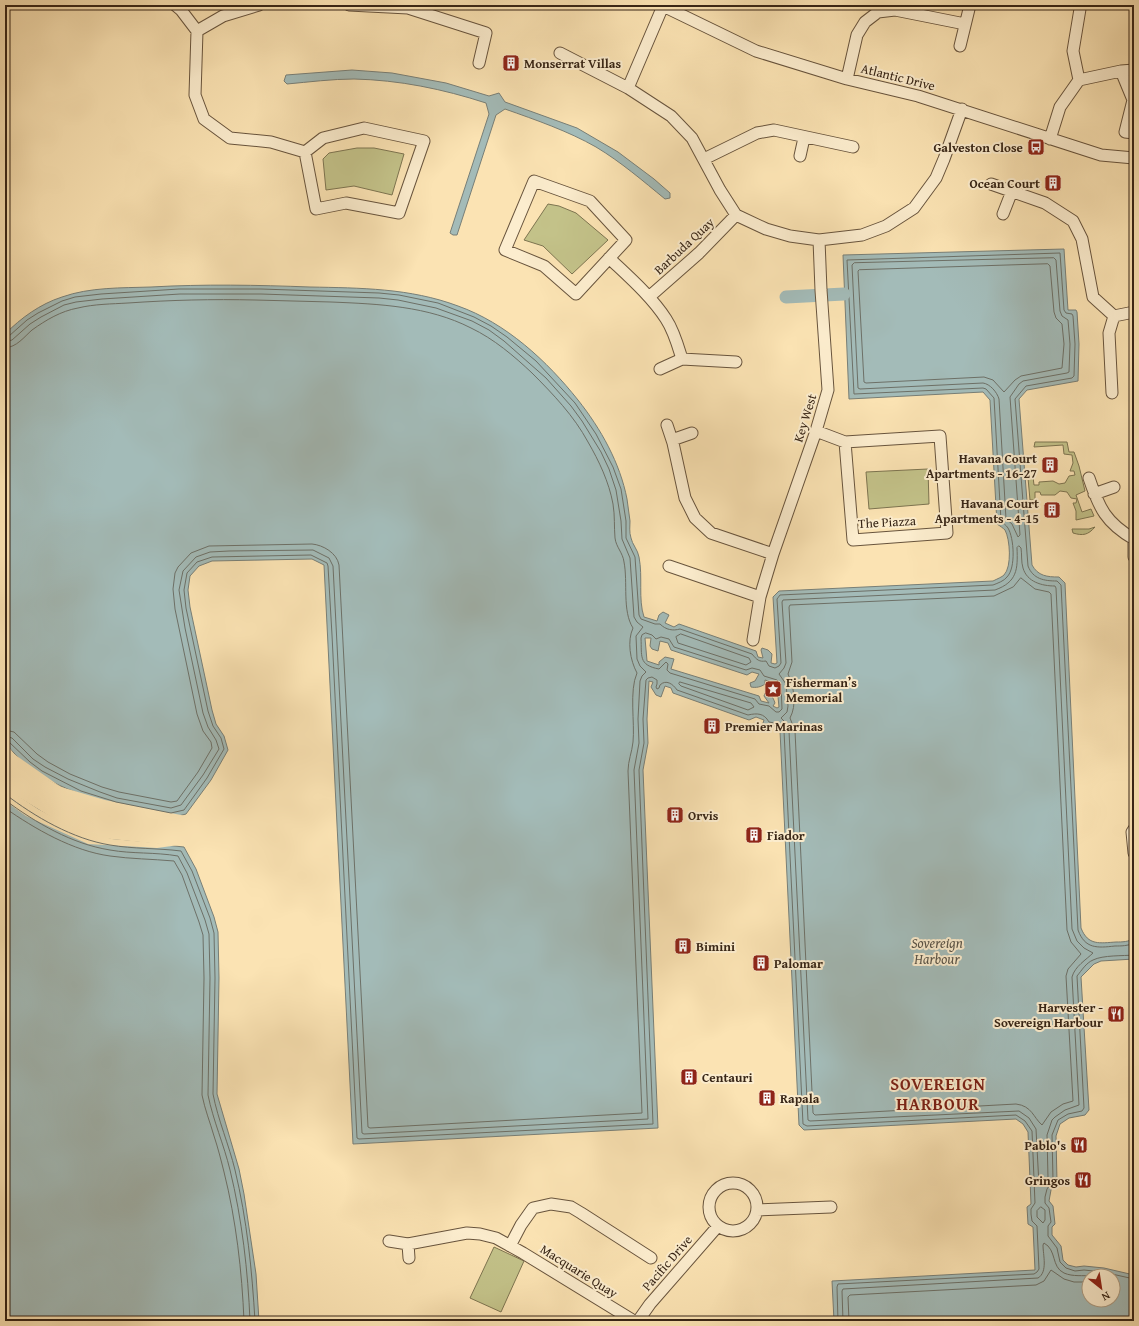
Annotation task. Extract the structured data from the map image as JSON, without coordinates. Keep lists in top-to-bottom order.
{
  "streets": {
    "street": [
      "Atlantic Drive",
      "Barbuda Quay",
      "Key West",
      "The Piazza",
      "Pacific Drive",
      "Macquarie Quay"
    ]
  },
  "crossings": [
    ["Key West", "The Piazza"]
  ],
  "districts": ["SOVEREIGN HARBOUR"],
  "water": ["Sovereign Harbour"],
  "places": {
    "building": [
      "Monserrat Villas",
      "Ocean Court",
      "Havana Court Apartments - 16-27",
      "Havana Court Apartments - 4-15",
      "Premier Marinas",
      "Orvis",
      "Fiador",
      "Bimini",
      "Palomar",
      "Centauri",
      "Rapala"
    ],
    "bus stop": ["Galveston Close"],
    "place": ["Fisherman’s Memorial"],
    "restaurant": ["Harvester - Sovereign Harbour", "Pablo's", "Gringos"]
  },
  "north": "bottom right"
}
